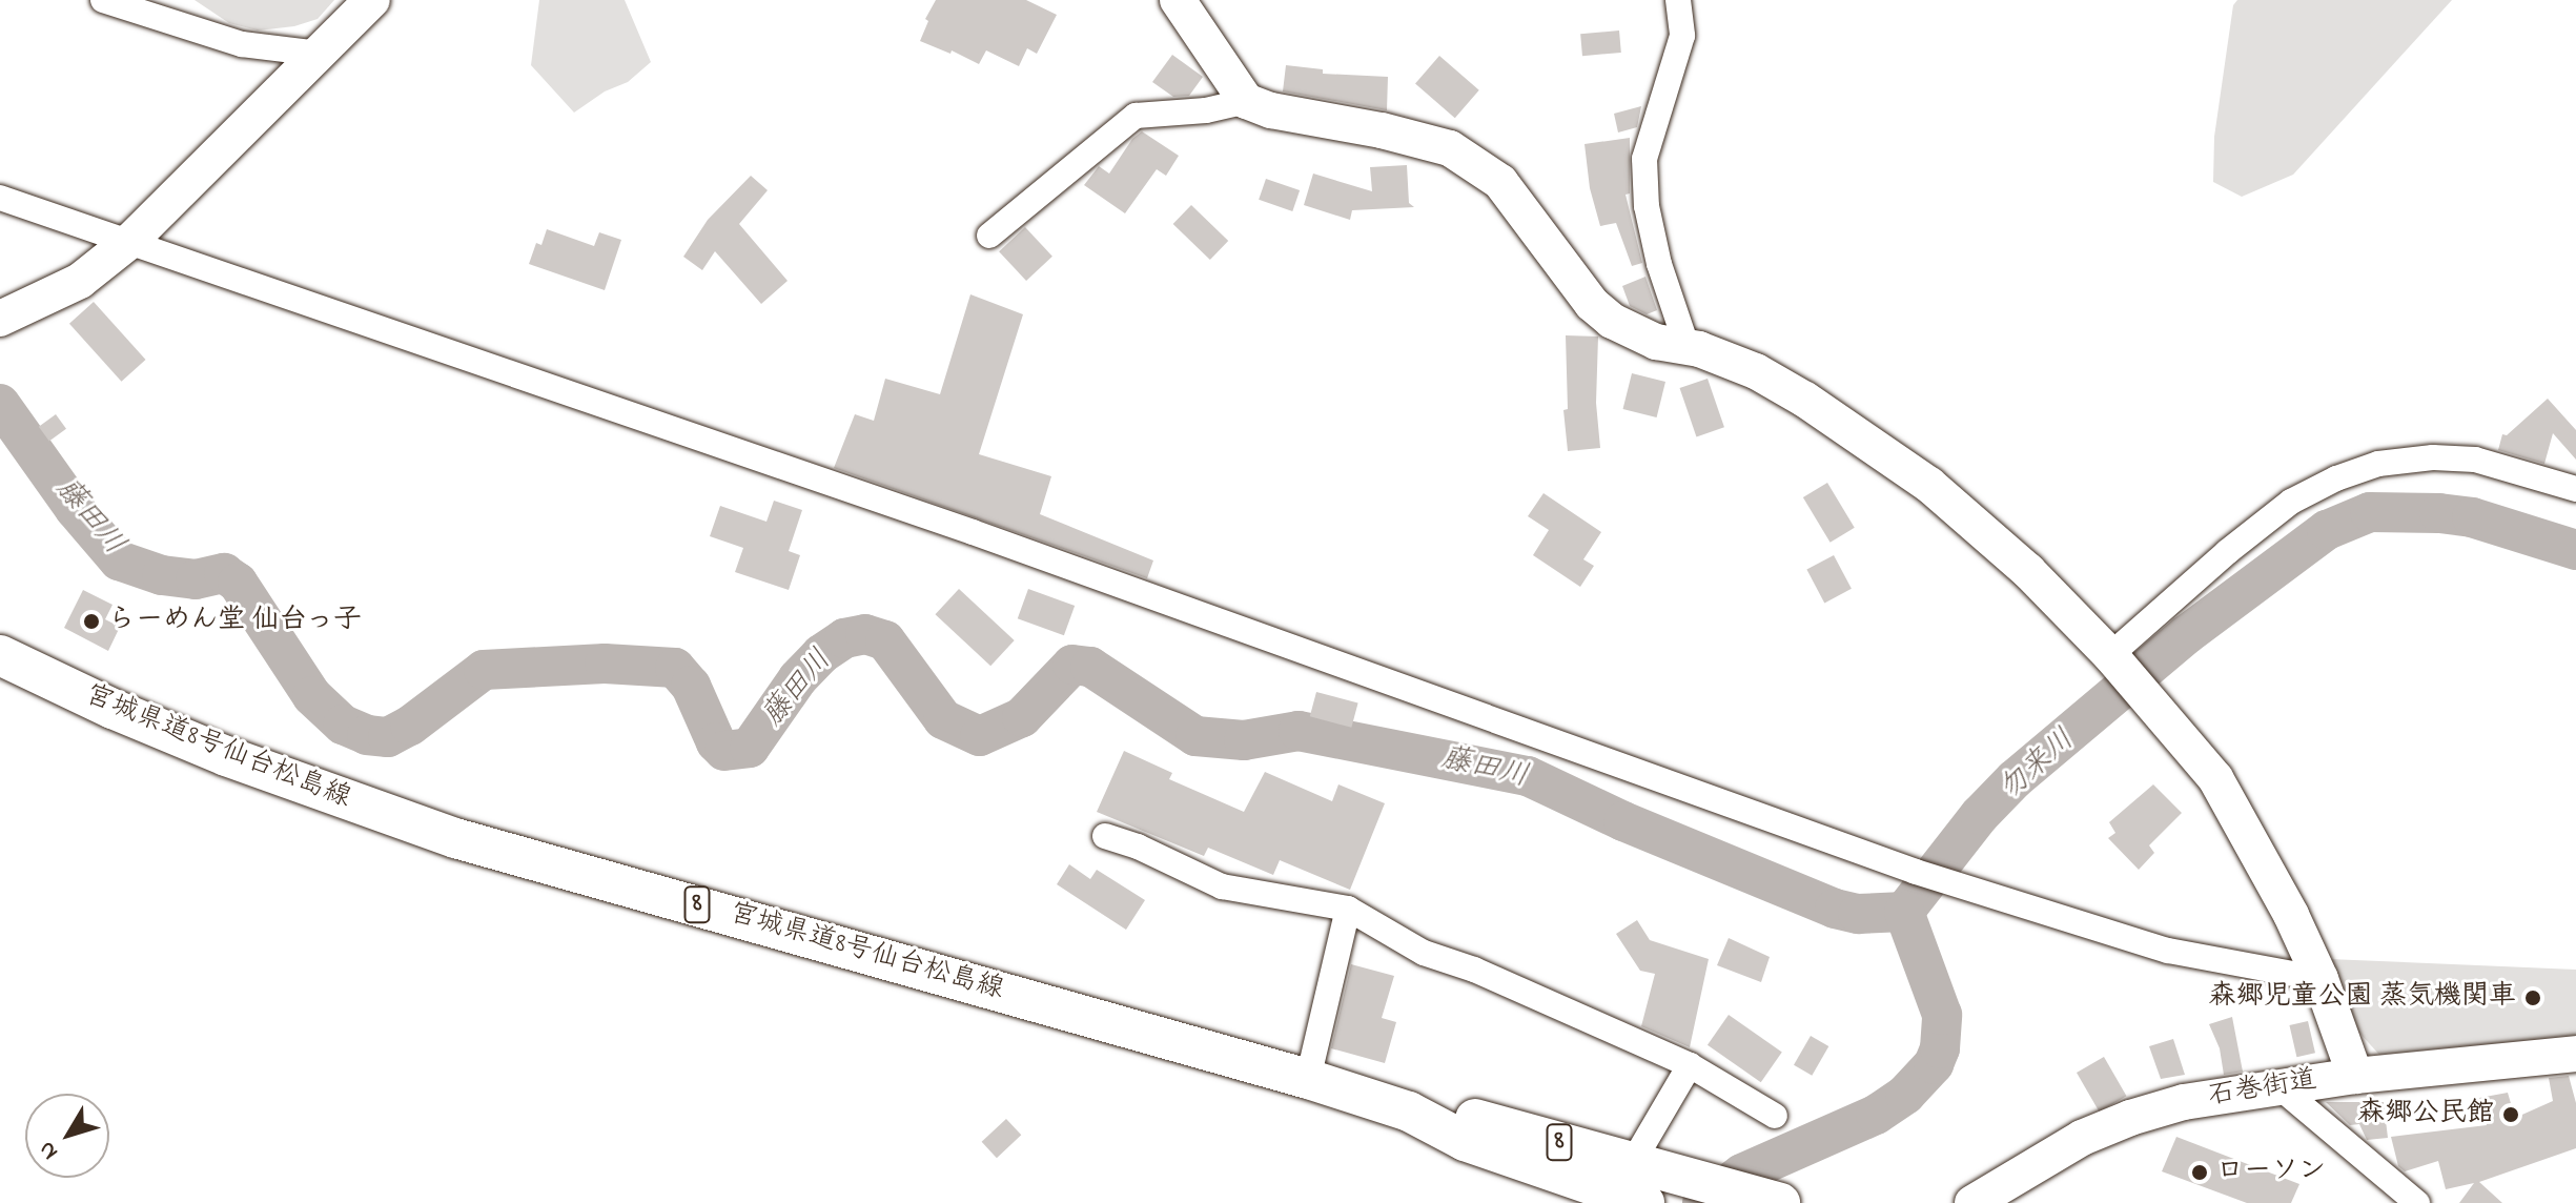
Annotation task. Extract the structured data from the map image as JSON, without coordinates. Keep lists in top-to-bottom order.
{
  "streets": {
    "main road": ["宮城県道8号仙台松島線", "8"],
    "street": ["石巻街道"]
  },
  "water": ["藤田川", "勿来川"],
  "places": [
    "らーめん堂 仙台っ子",
    "森郷児童公園 蒸気機関車",
    "森郷公民館",
    "ローソン"
  ],
  "north": "bottom left"
}
